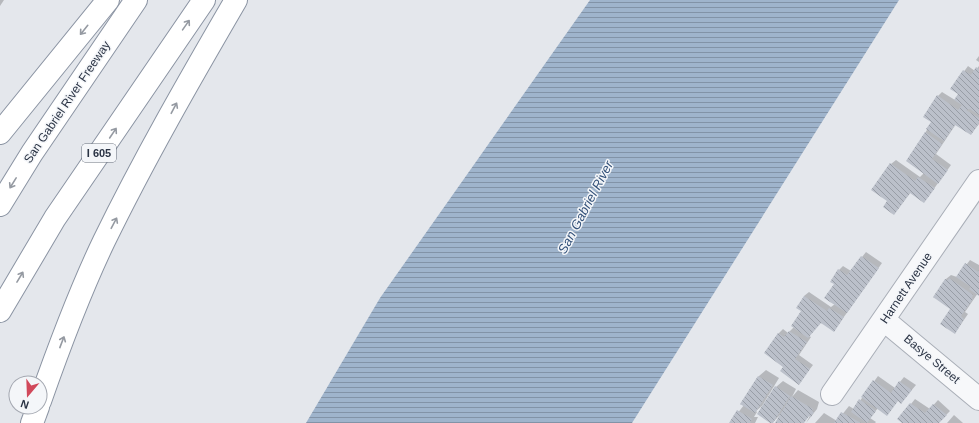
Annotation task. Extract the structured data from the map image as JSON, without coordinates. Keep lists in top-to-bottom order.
{
  "streets": {
    "highway": ["San Gabriel River Freeway", "I 605"],
    "street": ["Harnett Avenue", "Basye Street"]
  },
  "crossings": [
    ["Harnett Avenue", "Basye Street"]
  ],
  "water": ["San Gabriel River"],
  "north": "bottom"
}
